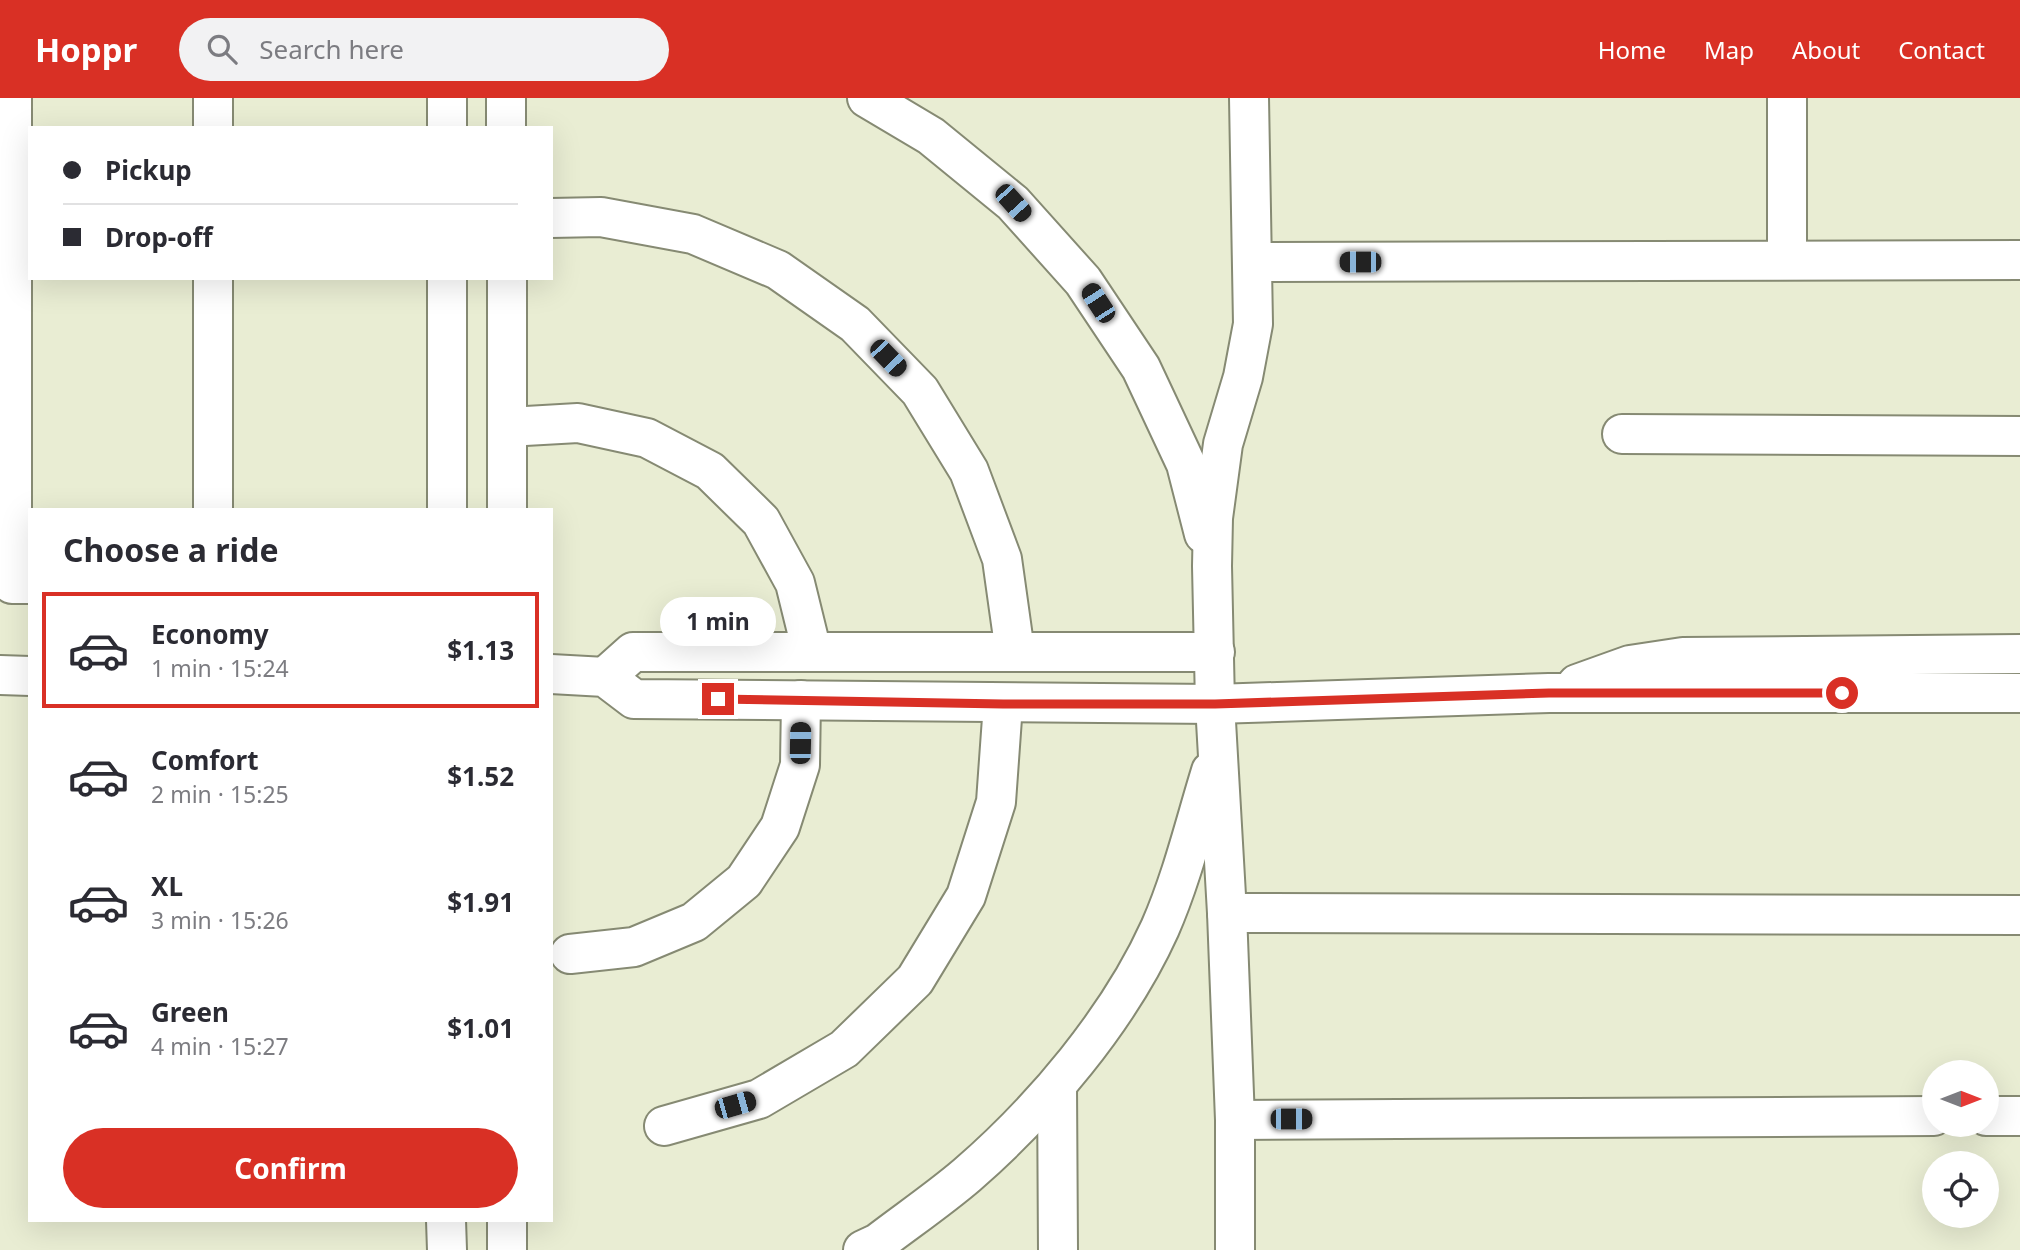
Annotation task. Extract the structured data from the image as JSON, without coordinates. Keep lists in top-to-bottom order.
{
  "north": "right",
  "page": {
    "header": "Hoppr",
    "search": "Search here",
    "nav": [
      "Home",
      "Map",
      "About",
      "Contact"
    ],
    "banner": ["Pickup", "Drop-off"],
    "heading": "Choose a ride",
    "list": [
      {
        "name": "Economy",
        "note": "1 min · 15:24",
        "value": "$1.13"
      },
      {
        "name": "Comfort",
        "note": "2 min · 15:25",
        "value": "$1.52"
      },
      {
        "name": "XL",
        "note": "3 min · 15:26",
        "value": "$1.91"
      },
      {
        "name": "Green",
        "note": "4 min · 15:27",
        "value": "$1.01"
      }
    ],
    "bubble": "1 min",
    "buttons": "Confirm"
  }
}
